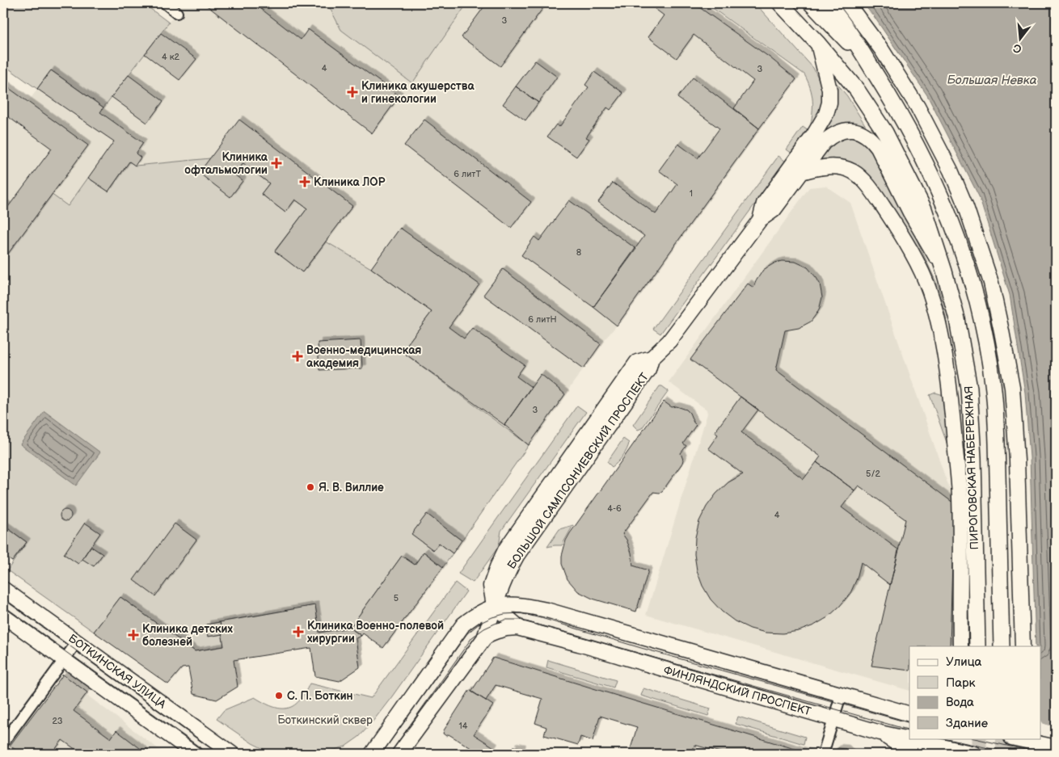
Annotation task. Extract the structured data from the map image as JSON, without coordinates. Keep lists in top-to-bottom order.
{
  "streets": {
    "main road": [
      "ПИРОГОВСКАЯ НАБЕРЕЖНАЯ",
      "БОЛЬШОЙ САМПСОНИЕВСКИЙ ПРОСПЕКТ",
      "БОТКИНСКАЯ УЛИЦА",
      "ФИНЛЯНДСКИЙ ПРОСПЕКТ"
    ]
  },
  "water": ["Большая Невка"],
  "parks": ["Боткинский сквер"],
  "places": {
    "health": [
      "Клиника акушерства и гинекологии",
      "Клиника офтальмологии",
      "Клиника ЛОР",
      "Военно-медицинская академия",
      "Клиника Военно-полевой хирургии",
      "Клиника детских болезней"
    ],
    "other": ["Я. В. Виллие", "С. П. Боткин"]
  },
  "house_numbers": [
    "3",
    "4 к2",
    "4",
    "3",
    "6 литТ",
    "1",
    "8",
    "6 литН",
    "3",
    "5/2",
    "4-6",
    "4",
    "5",
    "23",
    "14"
  ],
  "legend": [
    "Улица",
    "Парк",
    "Вода",
    "Здание"
  ],
  "north": "bottom"
}
